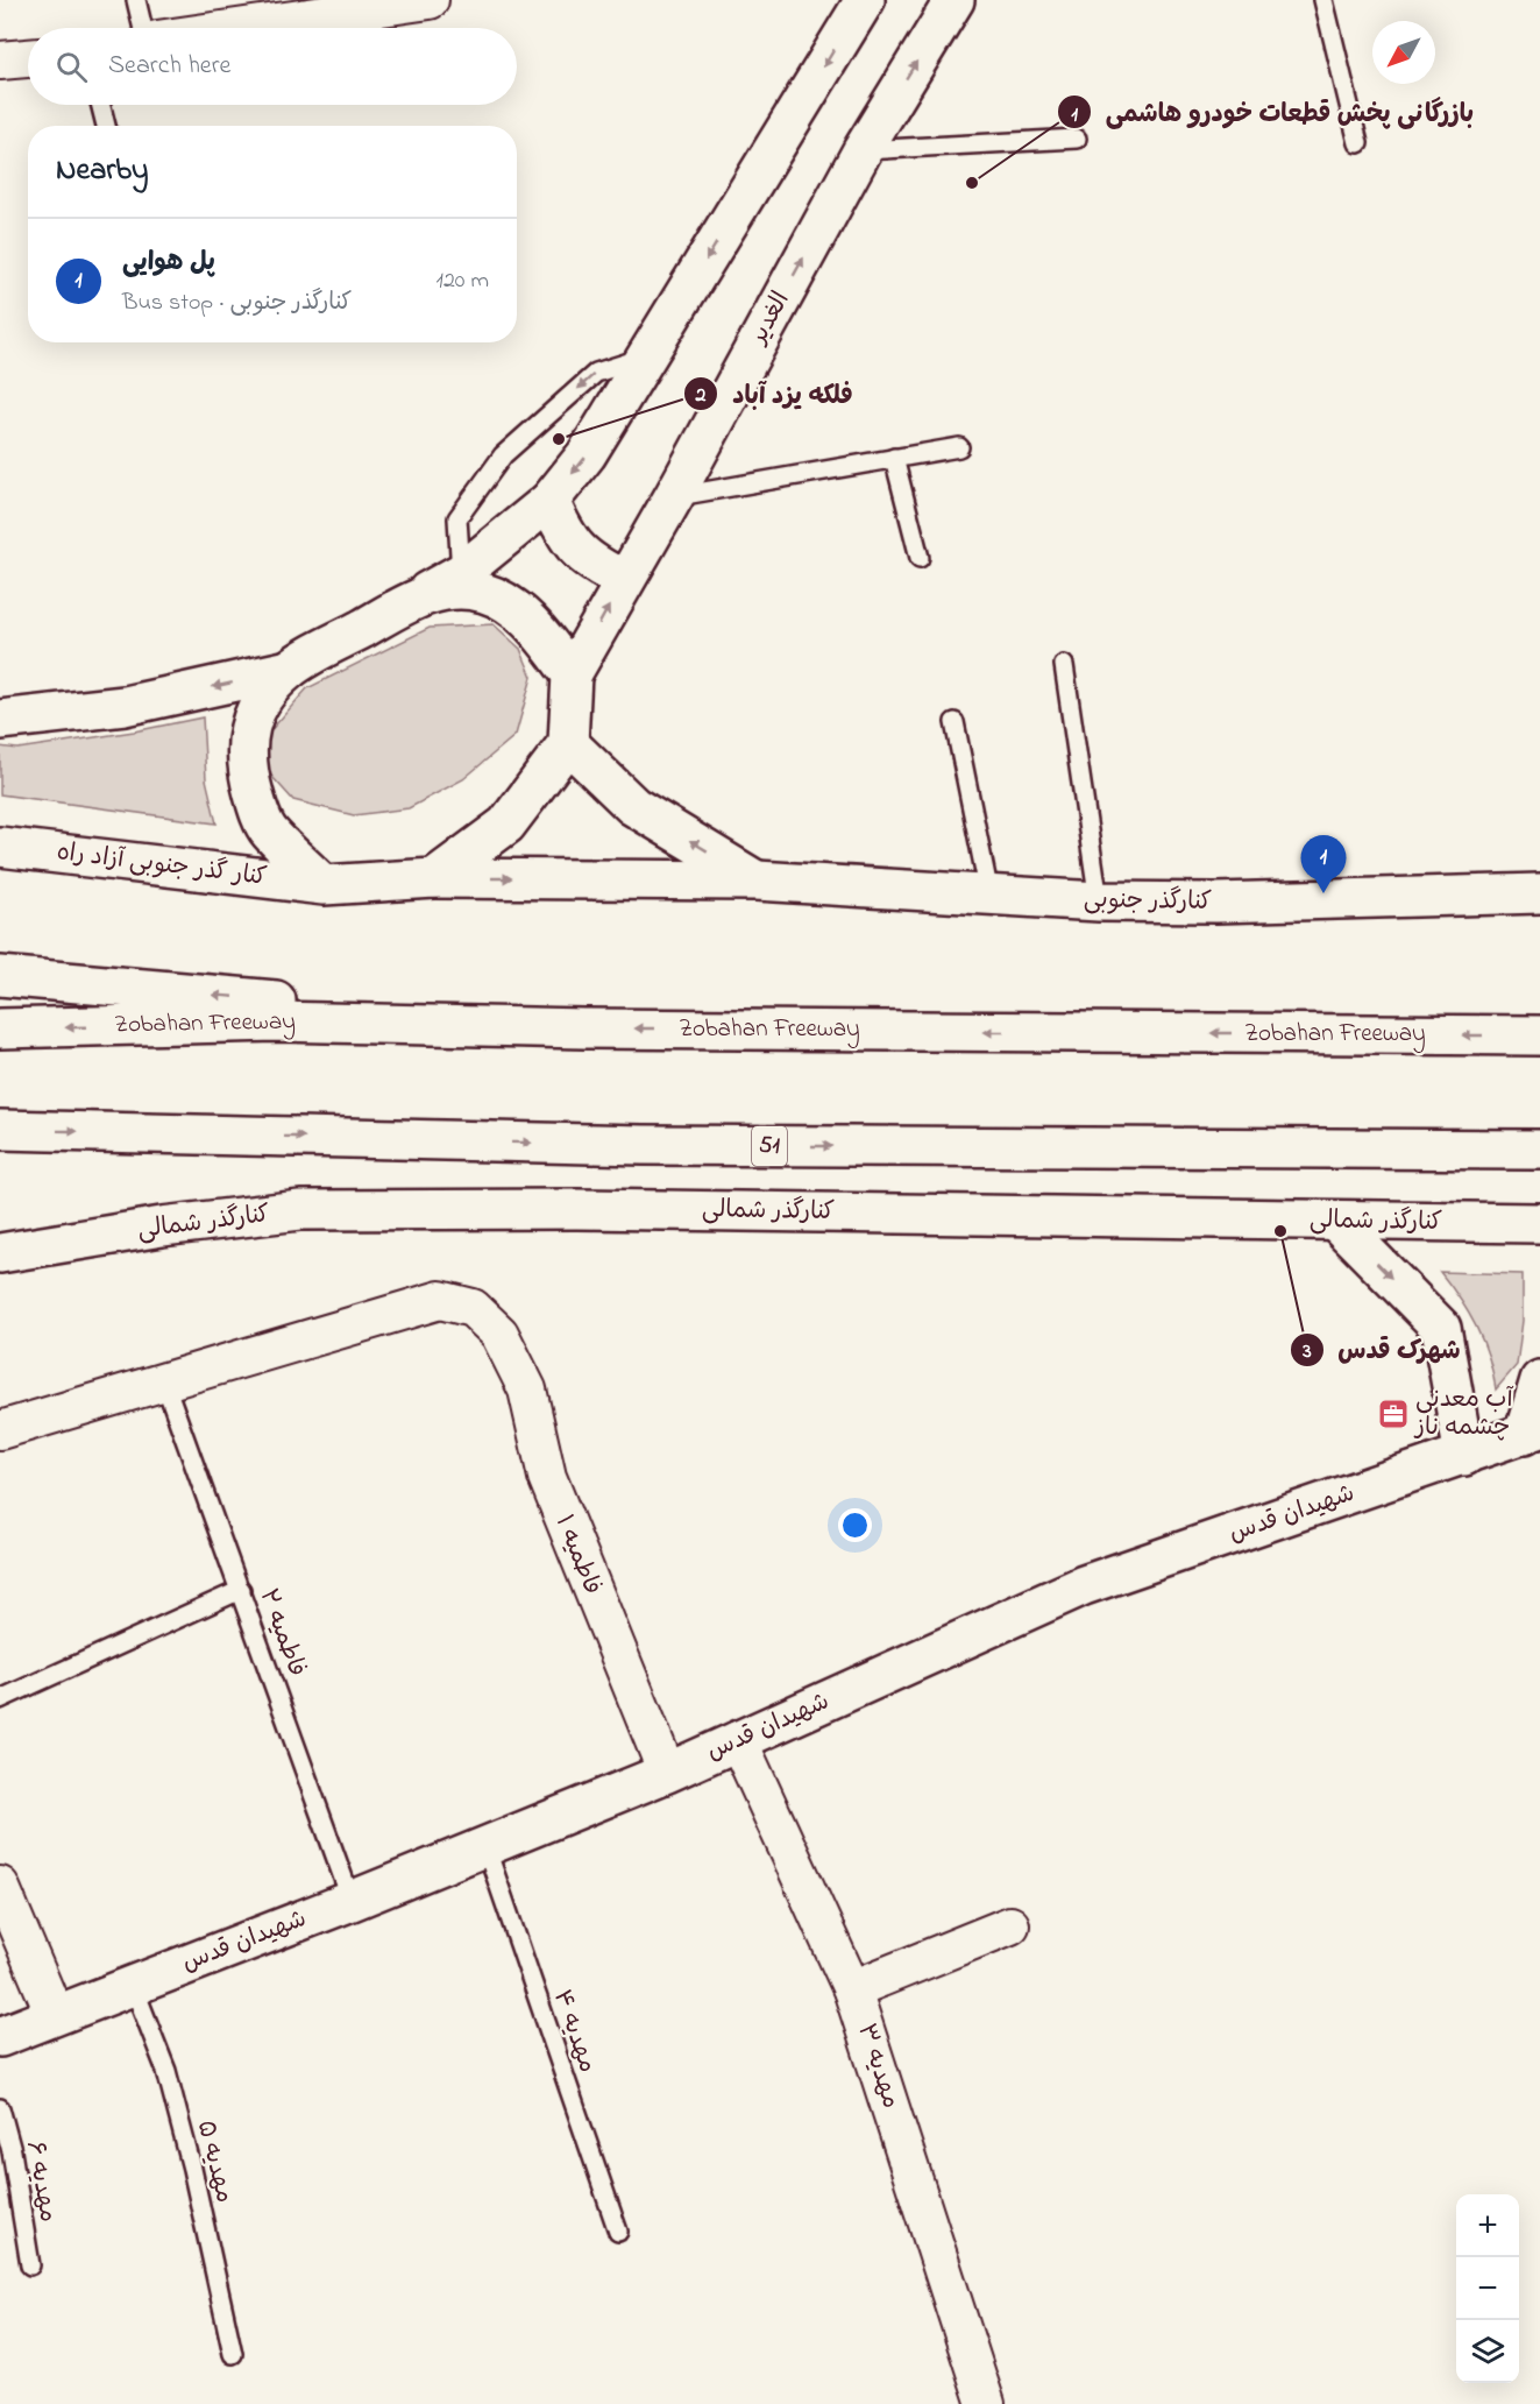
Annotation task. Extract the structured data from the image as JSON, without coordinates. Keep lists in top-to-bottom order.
{
  "streets": {
    "main road": [
      "الغدیر",
      "کنار گذر جنوبی آزاد راه",
      "کنارگذر جنوبی",
      "Zobahan Freeway",
      "51",
      "کنارگذر شمالی",
      "شهیدان قدس"
    ],
    "street": ["فاطمیه ۱", "مهدیه ۳"],
    "lane": [
      "فاطمیه ۲",
      "مهدیه ۴",
      "مهدیه ۵",
      "مهدیه ۶"
    ]
  },
  "crossings": [
    ["کنار گذر جنوبی آزاد راه", "کنارگذر جنوبی"],
    ["شهیدان قدس", "فاطمیه ۱"],
    ["شهیدان قدس", "فاطمیه ۲"],
    ["شهیدان قدس", "مهدیه ۴"],
    ["شهیدان قدس", "مهدیه ۳"],
    ["شهیدان قدس", "مهدیه ۵"],
    ["فاطمیه ۱", "فاطمیه ۲"]
  ],
  "places": {
    "other": ["بازرگانی پخش قطعات خودرو هاشمی", "فلکه یزد آباد", "شهرک قدس"],
    "office": ["آب معدنی چشمه ناز"]
  },
  "north": "bottom left",
  "page": {
    "search": "Search here",
    "heading": "Nearby",
    "list": [
      {
        "mark": "1",
        "name": "پل هوایی",
        "note": "Bus stop · کنارگذر جنوبی",
        "value": "120 m"
      }
    ],
    "pins": "1",
    "map_buttons": ["+", "−"]
  }
}
